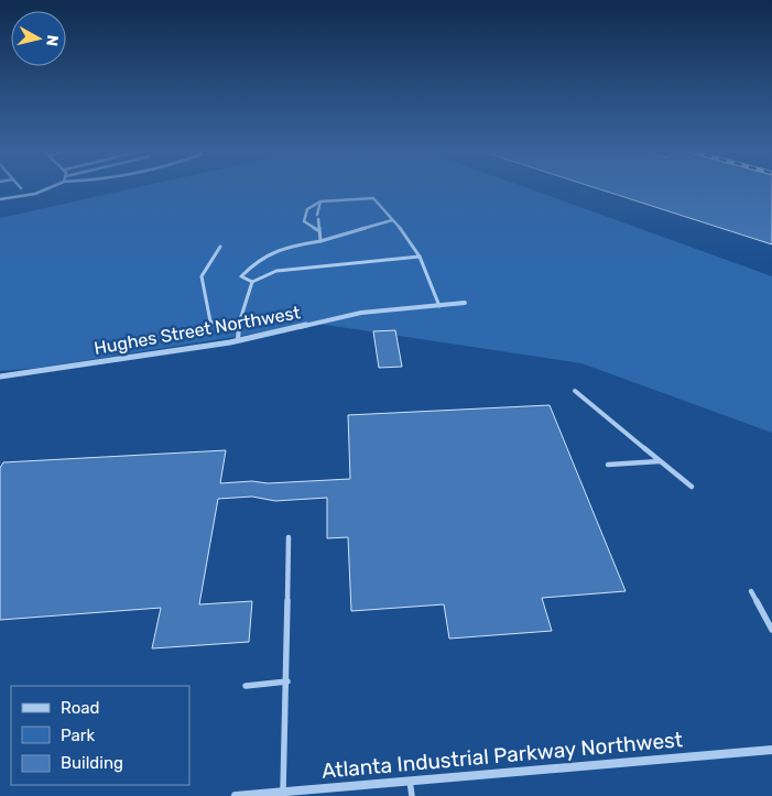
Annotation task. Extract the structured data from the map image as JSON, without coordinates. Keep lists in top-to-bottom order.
{
  "streets": {
    "street": ["Hughes Street Northwest", "Atlanta Industrial Parkway Northwest"]
  },
  "legend": ["Road", "Park", "Building"],
  "north": "right"
}
